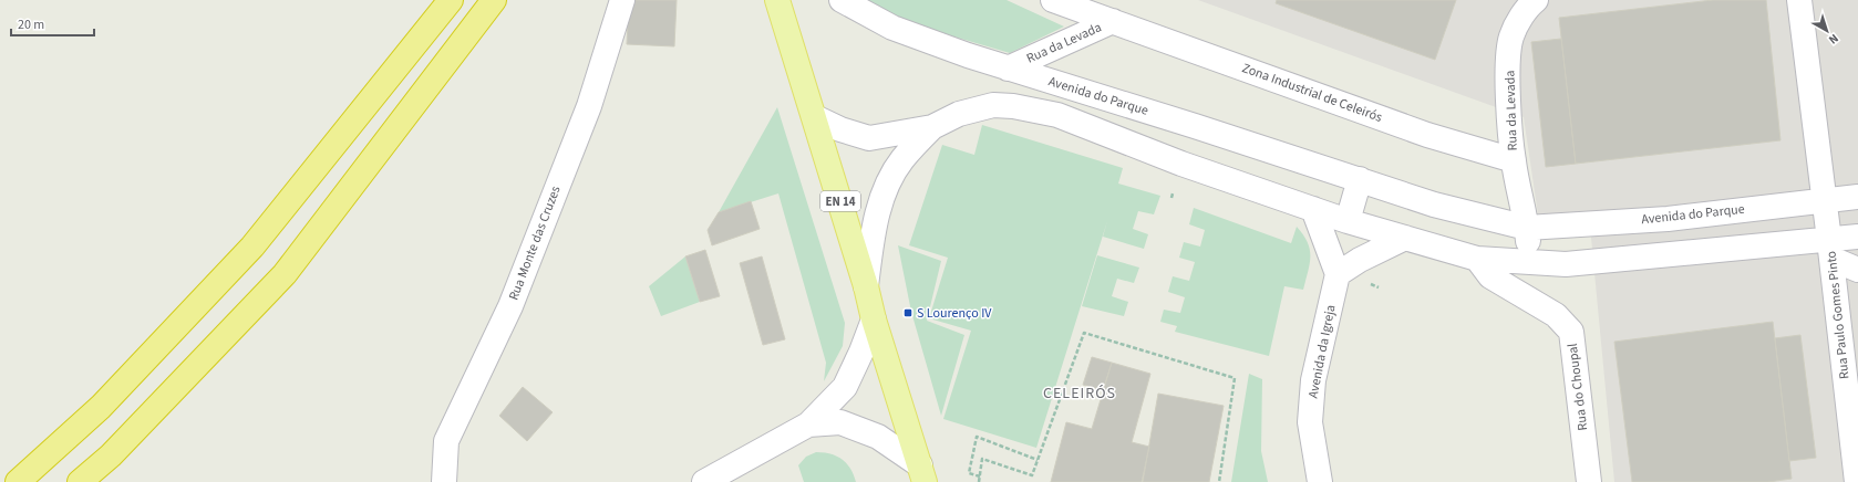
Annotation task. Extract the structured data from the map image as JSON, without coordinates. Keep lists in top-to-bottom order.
{
  "streets": {
    "main road": ["EN 14"],
    "street": [
      "Rua da Levada",
      "Zona Industrial de Celeirós",
      "Avenida do Parque",
      "Rua Monte das Cruzes",
      "Rua Paulo Gomes Pinto",
      "Avenida da Igreja",
      "Rua do Choupal"
    ]
  },
  "crossings": [
    ["Rua da Levada", "Zona Industrial de Celeirós"],
    ["Rua da Levada", "Avenida do Parque"],
    ["Avenida do Parque", "Rua Paulo Gomes Pinto"]
  ],
  "districts": ["CELEIRÓS"],
  "places": {
    "transit": ["S Lourenço IV"]
  },
  "scale_bar": "20 m",
  "north": "bottom right"
}
